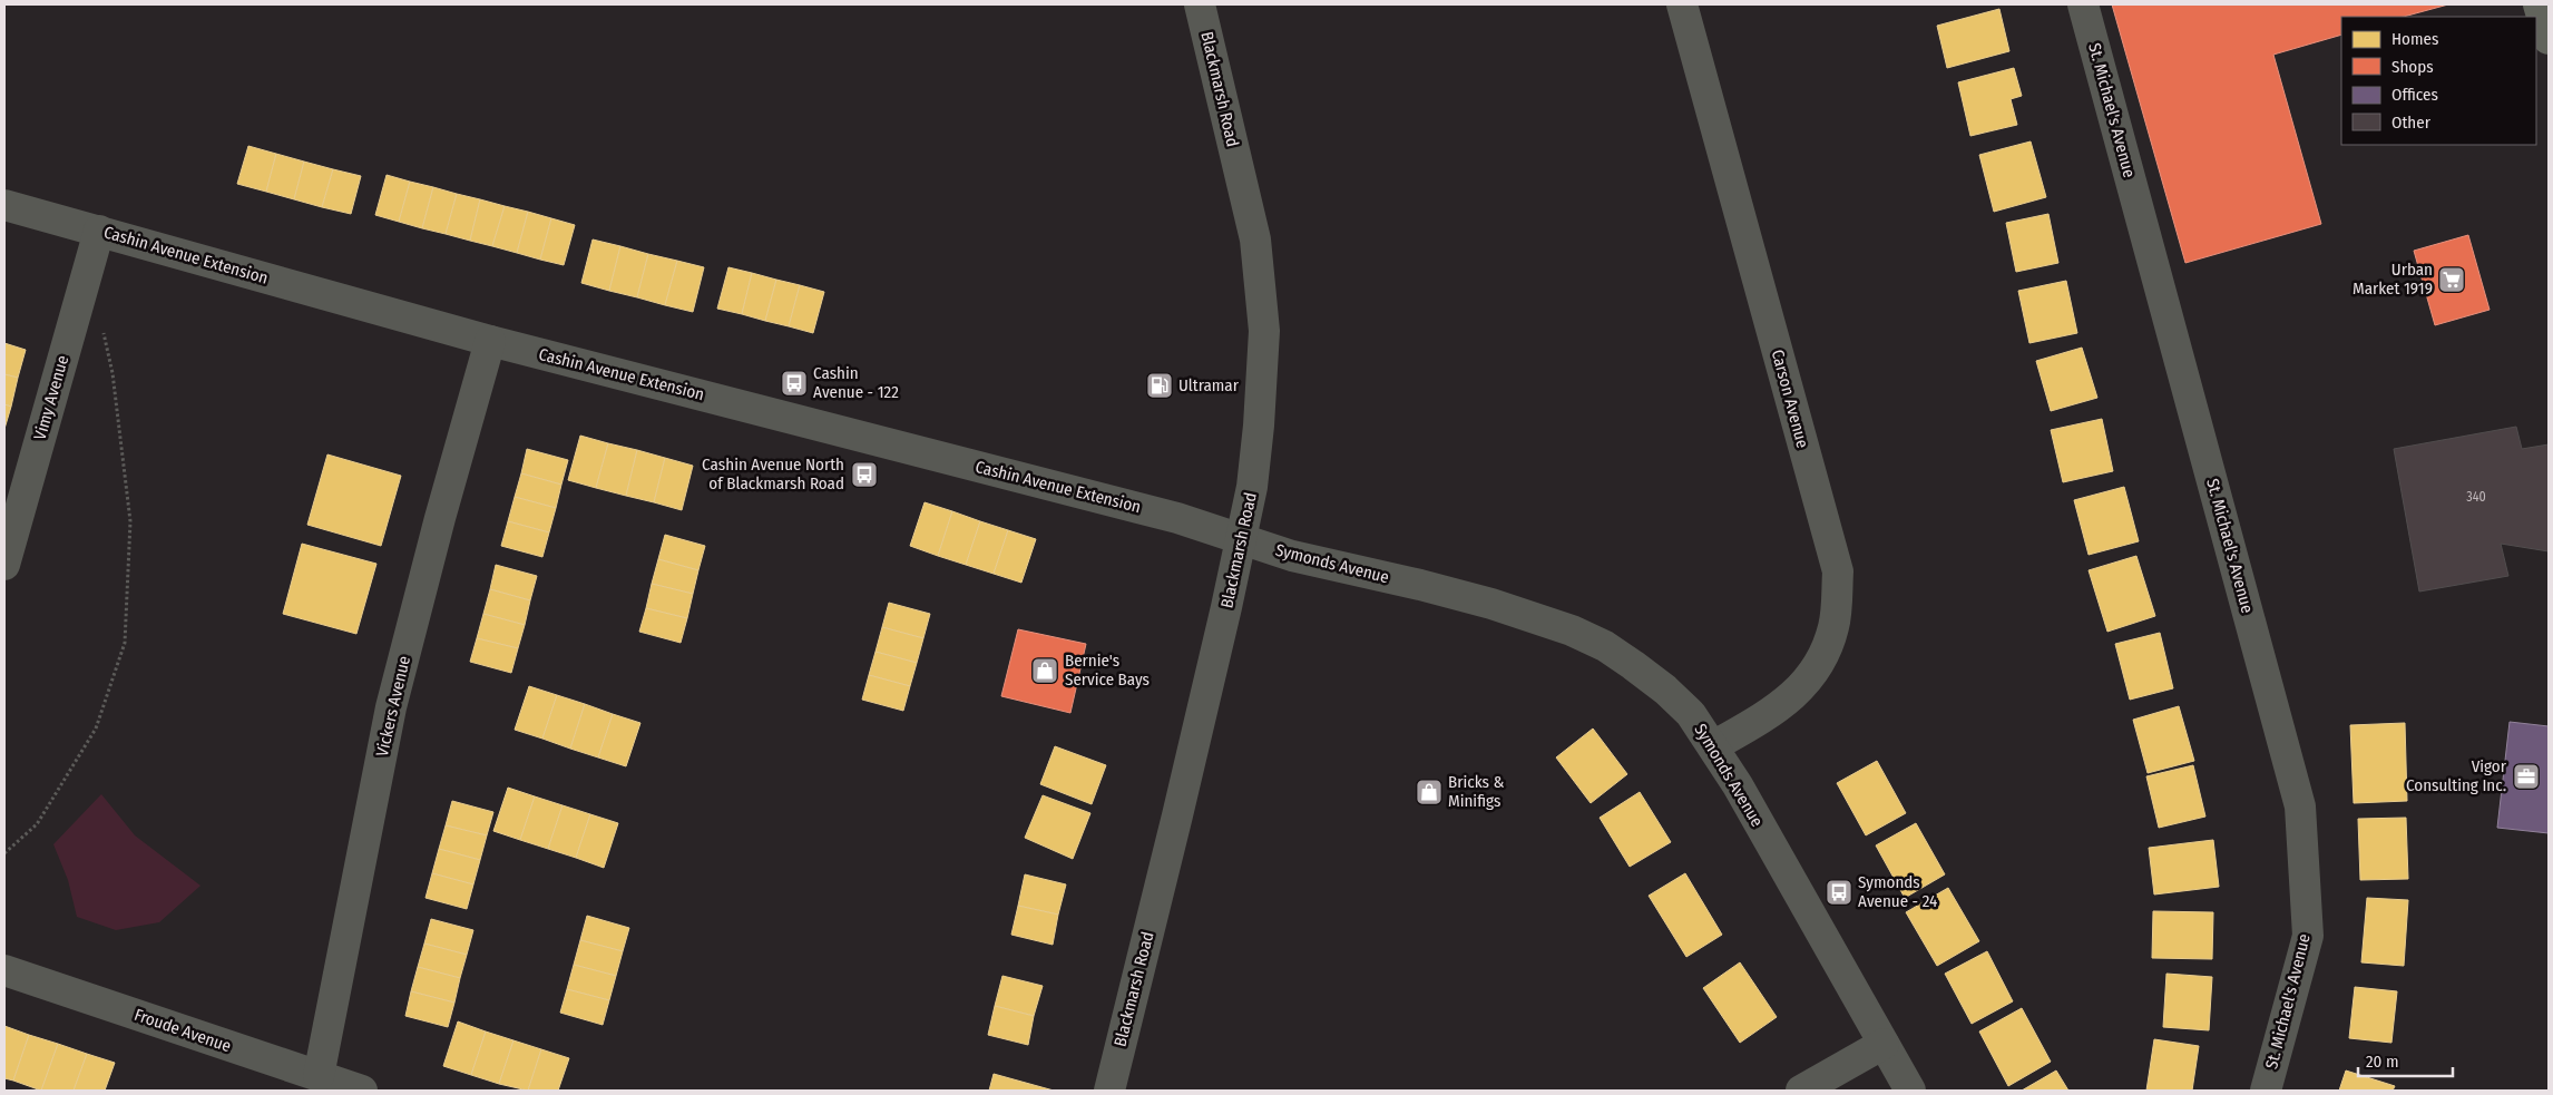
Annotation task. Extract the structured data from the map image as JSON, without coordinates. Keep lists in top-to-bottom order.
{
  "streets": {
    "street": [
      "Blackmarsh Road",
      "St. Michael's Avenue",
      "Cashin Avenue Extension",
      "Vimy Avenue",
      "Carson Avenue",
      "Symonds Avenue",
      "Vickers Avenue",
      "Froude Avenue"
    ]
  },
  "crossings": [
    ["Blackmarsh Road", "Cashin Avenue Extension"],
    ["Blackmarsh Road", "Symonds Avenue"],
    ["Cashin Avenue Extension", "Vimy Avenue"],
    ["Cashin Avenue Extension", "Symonds Avenue"],
    ["Cashin Avenue Extension", "Vickers Avenue"],
    ["Carson Avenue", "Symonds Avenue"],
    ["Vickers Avenue", "Froude Avenue"]
  ],
  "places": {
    "supermarket": ["Urban Market 1919"],
    "bus stop": ["Cashin Avenue - 122", "Cashin Avenue North of Blackmarsh Road", "Symonds Avenue - 24"],
    "fuel station": ["Ultramar"],
    "shop": ["Bernie's Service Bays", "Bricks & Minifigs"],
    "office": ["Vigor Consulting Inc."]
  },
  "house_numbers": ["340"],
  "legend": [
    "Homes",
    "Shops",
    "Offices",
    "Other"
  ],
  "scale_bar": "20 m"
}
